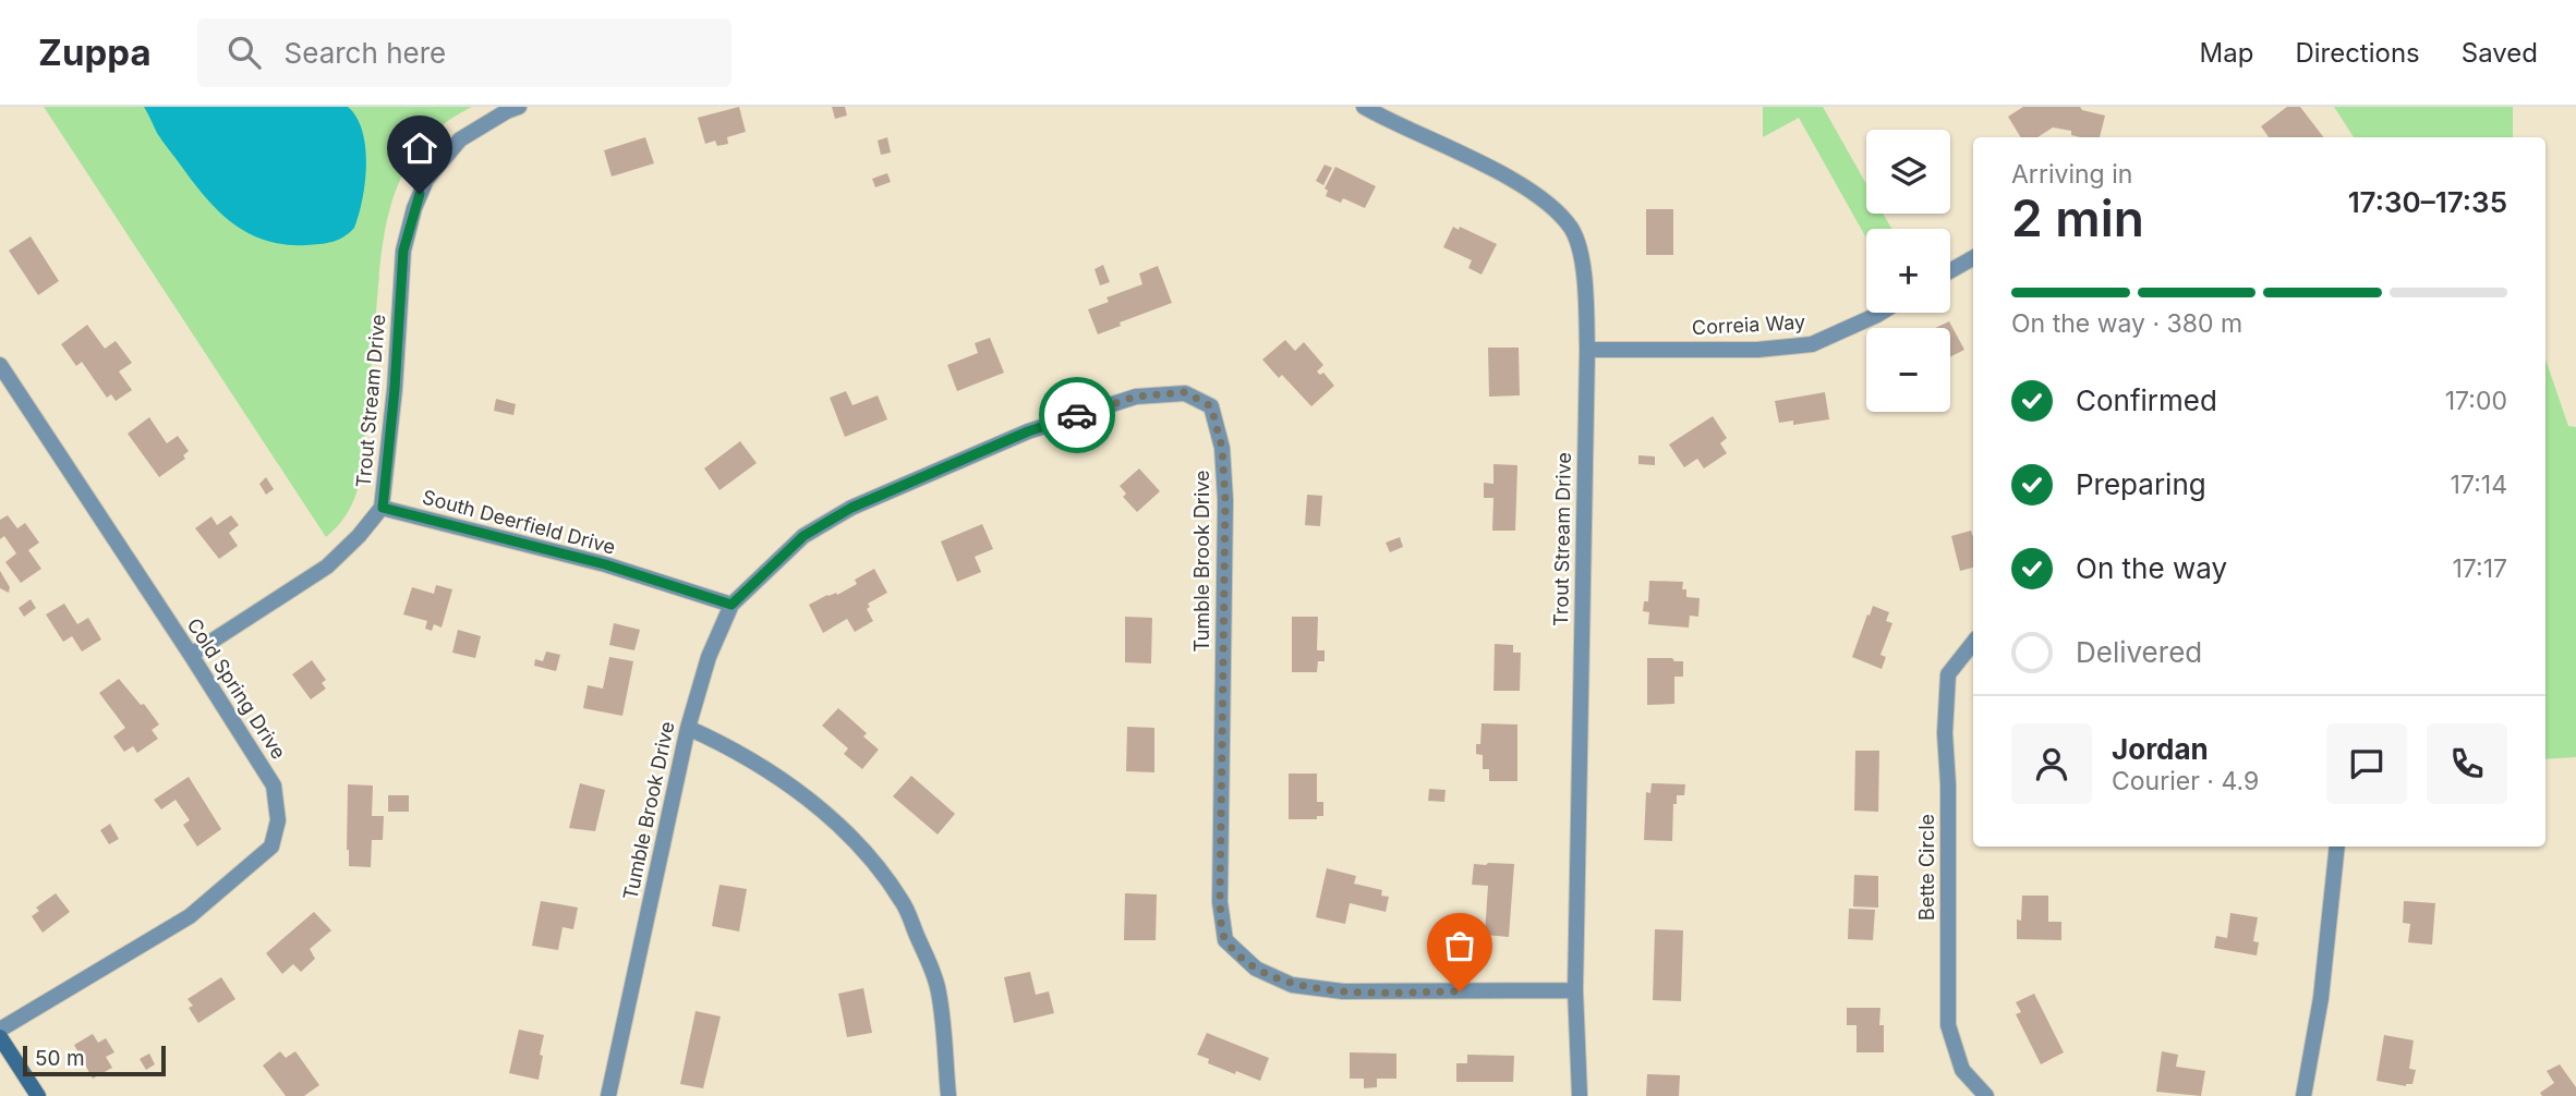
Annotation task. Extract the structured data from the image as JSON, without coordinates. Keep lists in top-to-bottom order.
{
  "streets": {
    "street": [
      "Correia Way",
      "Trout Stream Drive",
      "South Deerfield Drive",
      "Tumble Brook Drive",
      "Cold Spring Drive",
      "Bette Circle"
    ]
  },
  "crossings": [
    ["Correia Way", "Trout Stream Drive"],
    ["Trout Stream Drive", "South Deerfield Drive"],
    ["Trout Stream Drive", "Tumble Brook Drive"],
    ["Trout Stream Drive", "Cold Spring Drive"],
    ["South Deerfield Drive", "Tumble Brook Drive"]
  ],
  "scale_bar": "50 m",
  "page": {
    "header": "Zuppa",
    "search": "Search here",
    "nav": ["Map", "Directions", "Saved"],
    "map_buttons": ["+", "−"],
    "heading": ["2 min", "Arriving in", "17:30–17:35"],
    "panel": ["Jordan", "Courier · 4.9"],
    "bar": "On the way · 380 m",
    "list": [
      ["Confirmed", "17:00"],
      ["Preparing", "17:14"],
      ["On the way", "17:17"],
      "Delivered"
    ],
    "scale": "50 m"
  }
}
